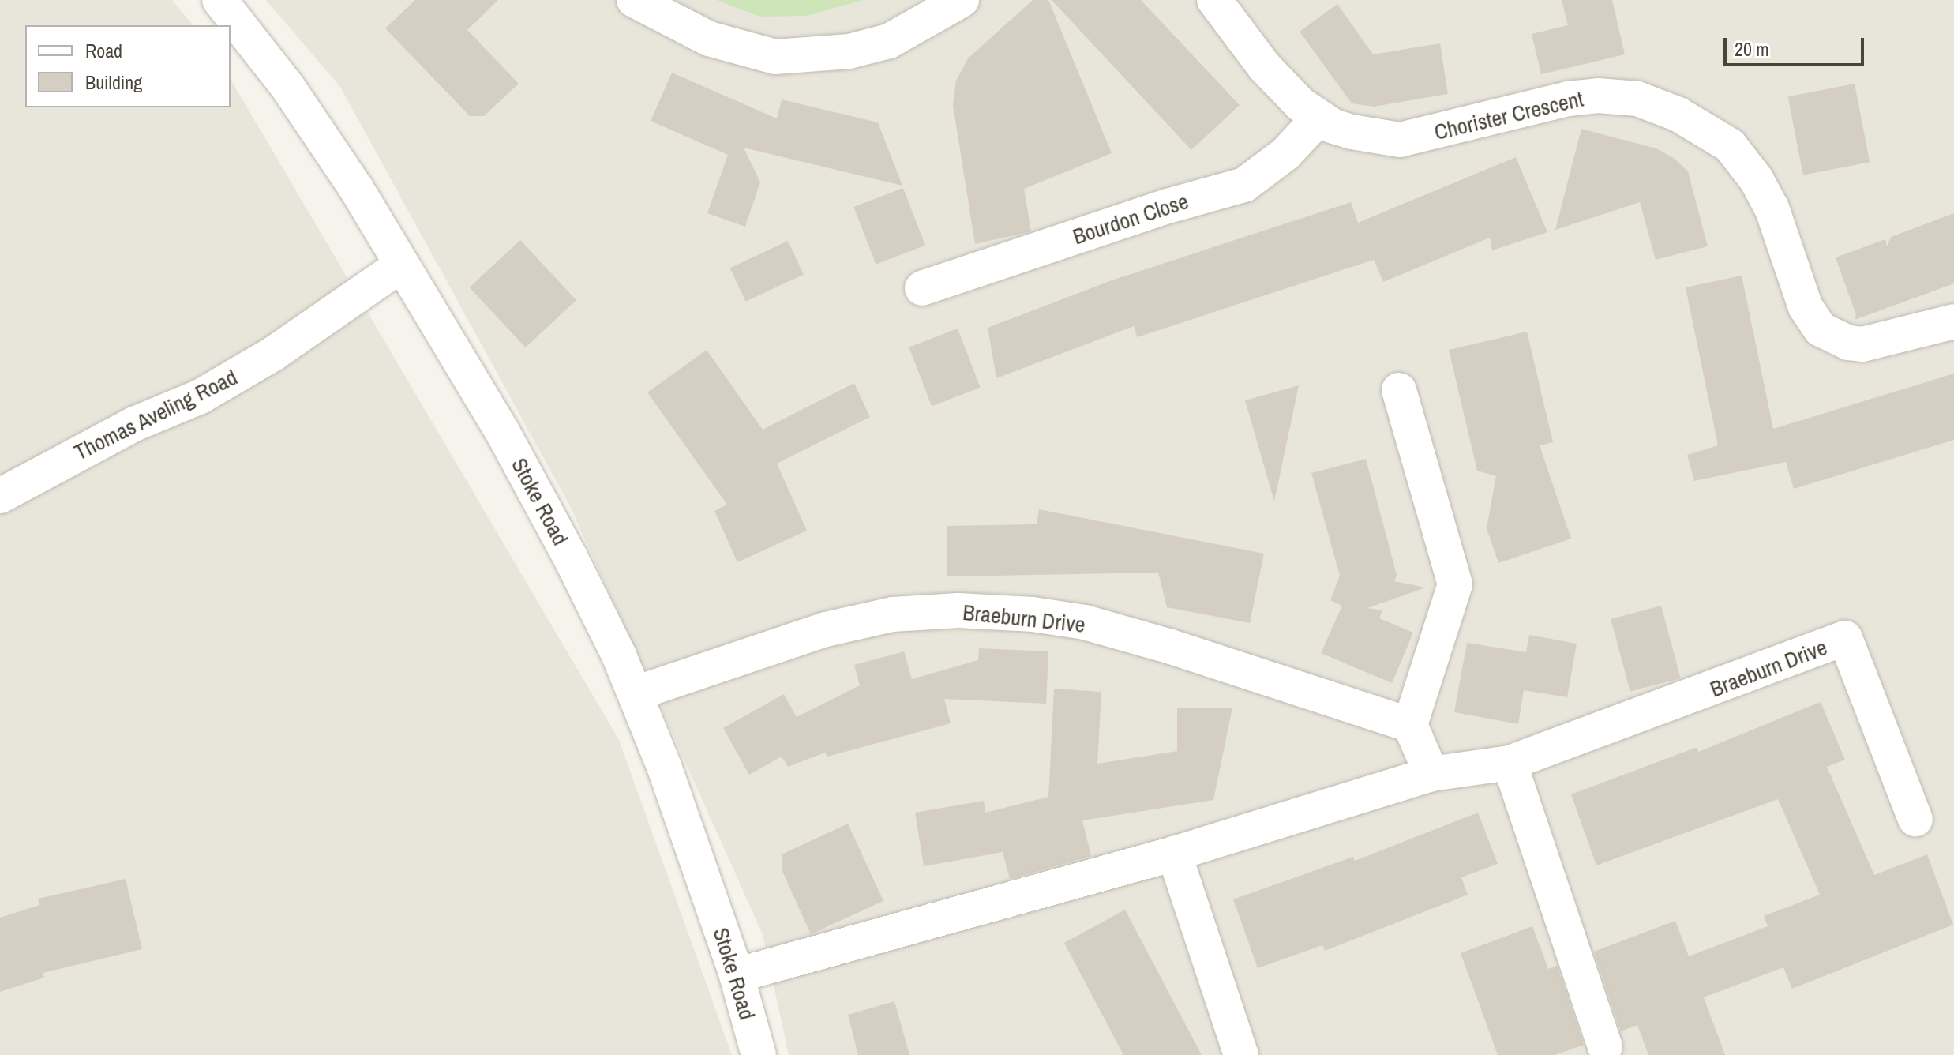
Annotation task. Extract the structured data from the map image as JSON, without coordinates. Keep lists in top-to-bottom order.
{
  "streets": {
    "street": [
      "Chorister Crescent",
      "Bourdon Close",
      "Thomas Aveling Road",
      "Stoke Road",
      "Braeburn Drive"
    ]
  },
  "crossings": [
    ["Chorister Crescent", "Bourdon Close"],
    ["Thomas Aveling Road", "Stoke Road"],
    ["Stoke Road", "Braeburn Drive"]
  ],
  "legend": ["Road", "Building"],
  "scale_bar": "20 m"
}
